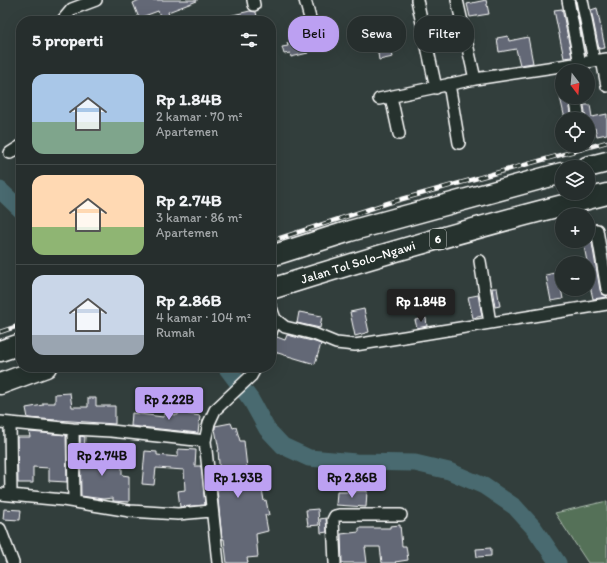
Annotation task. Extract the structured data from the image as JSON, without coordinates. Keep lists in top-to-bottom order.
{
  "streets": {
    "highway": ["6", "Jalan Tol Solo–Ngawi"]
  },
  "north": "bottom",
  "page": {
    "chip": ["Beli", "Sewa", "Filter"],
    "heading": "5 properti",
    "map_buttons": ["+", "−"],
    "list": [
      {
        "name": "Rp 1.84B",
        "note": "2 kamar · 70 m² · Apartemen"
      },
      {
        "name": "Rp 2.74B",
        "note": "3 kamar · 86 m² · Apartemen"
      },
      {
        "name": "Rp 2.86B",
        "note": "4 kamar · 104 m² · Rumah"
      }
    ],
    "price": [
      "Rp 1.84B",
      "Rp 2.22B",
      "Rp 2.74B",
      "Rp 1.93B",
      "Rp 2.86B"
    ]
  }
}
